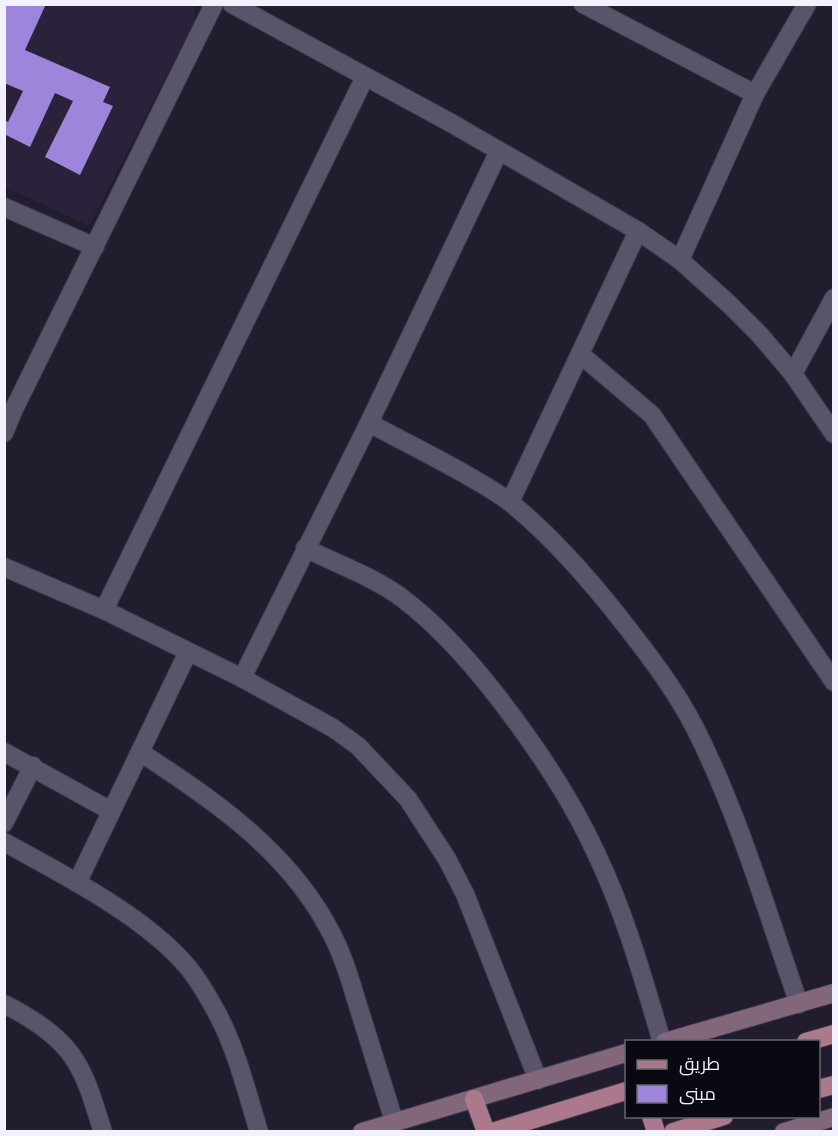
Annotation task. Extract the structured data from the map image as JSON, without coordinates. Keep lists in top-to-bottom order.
{
  "legend": ["طريق", "مبنى"]
}
